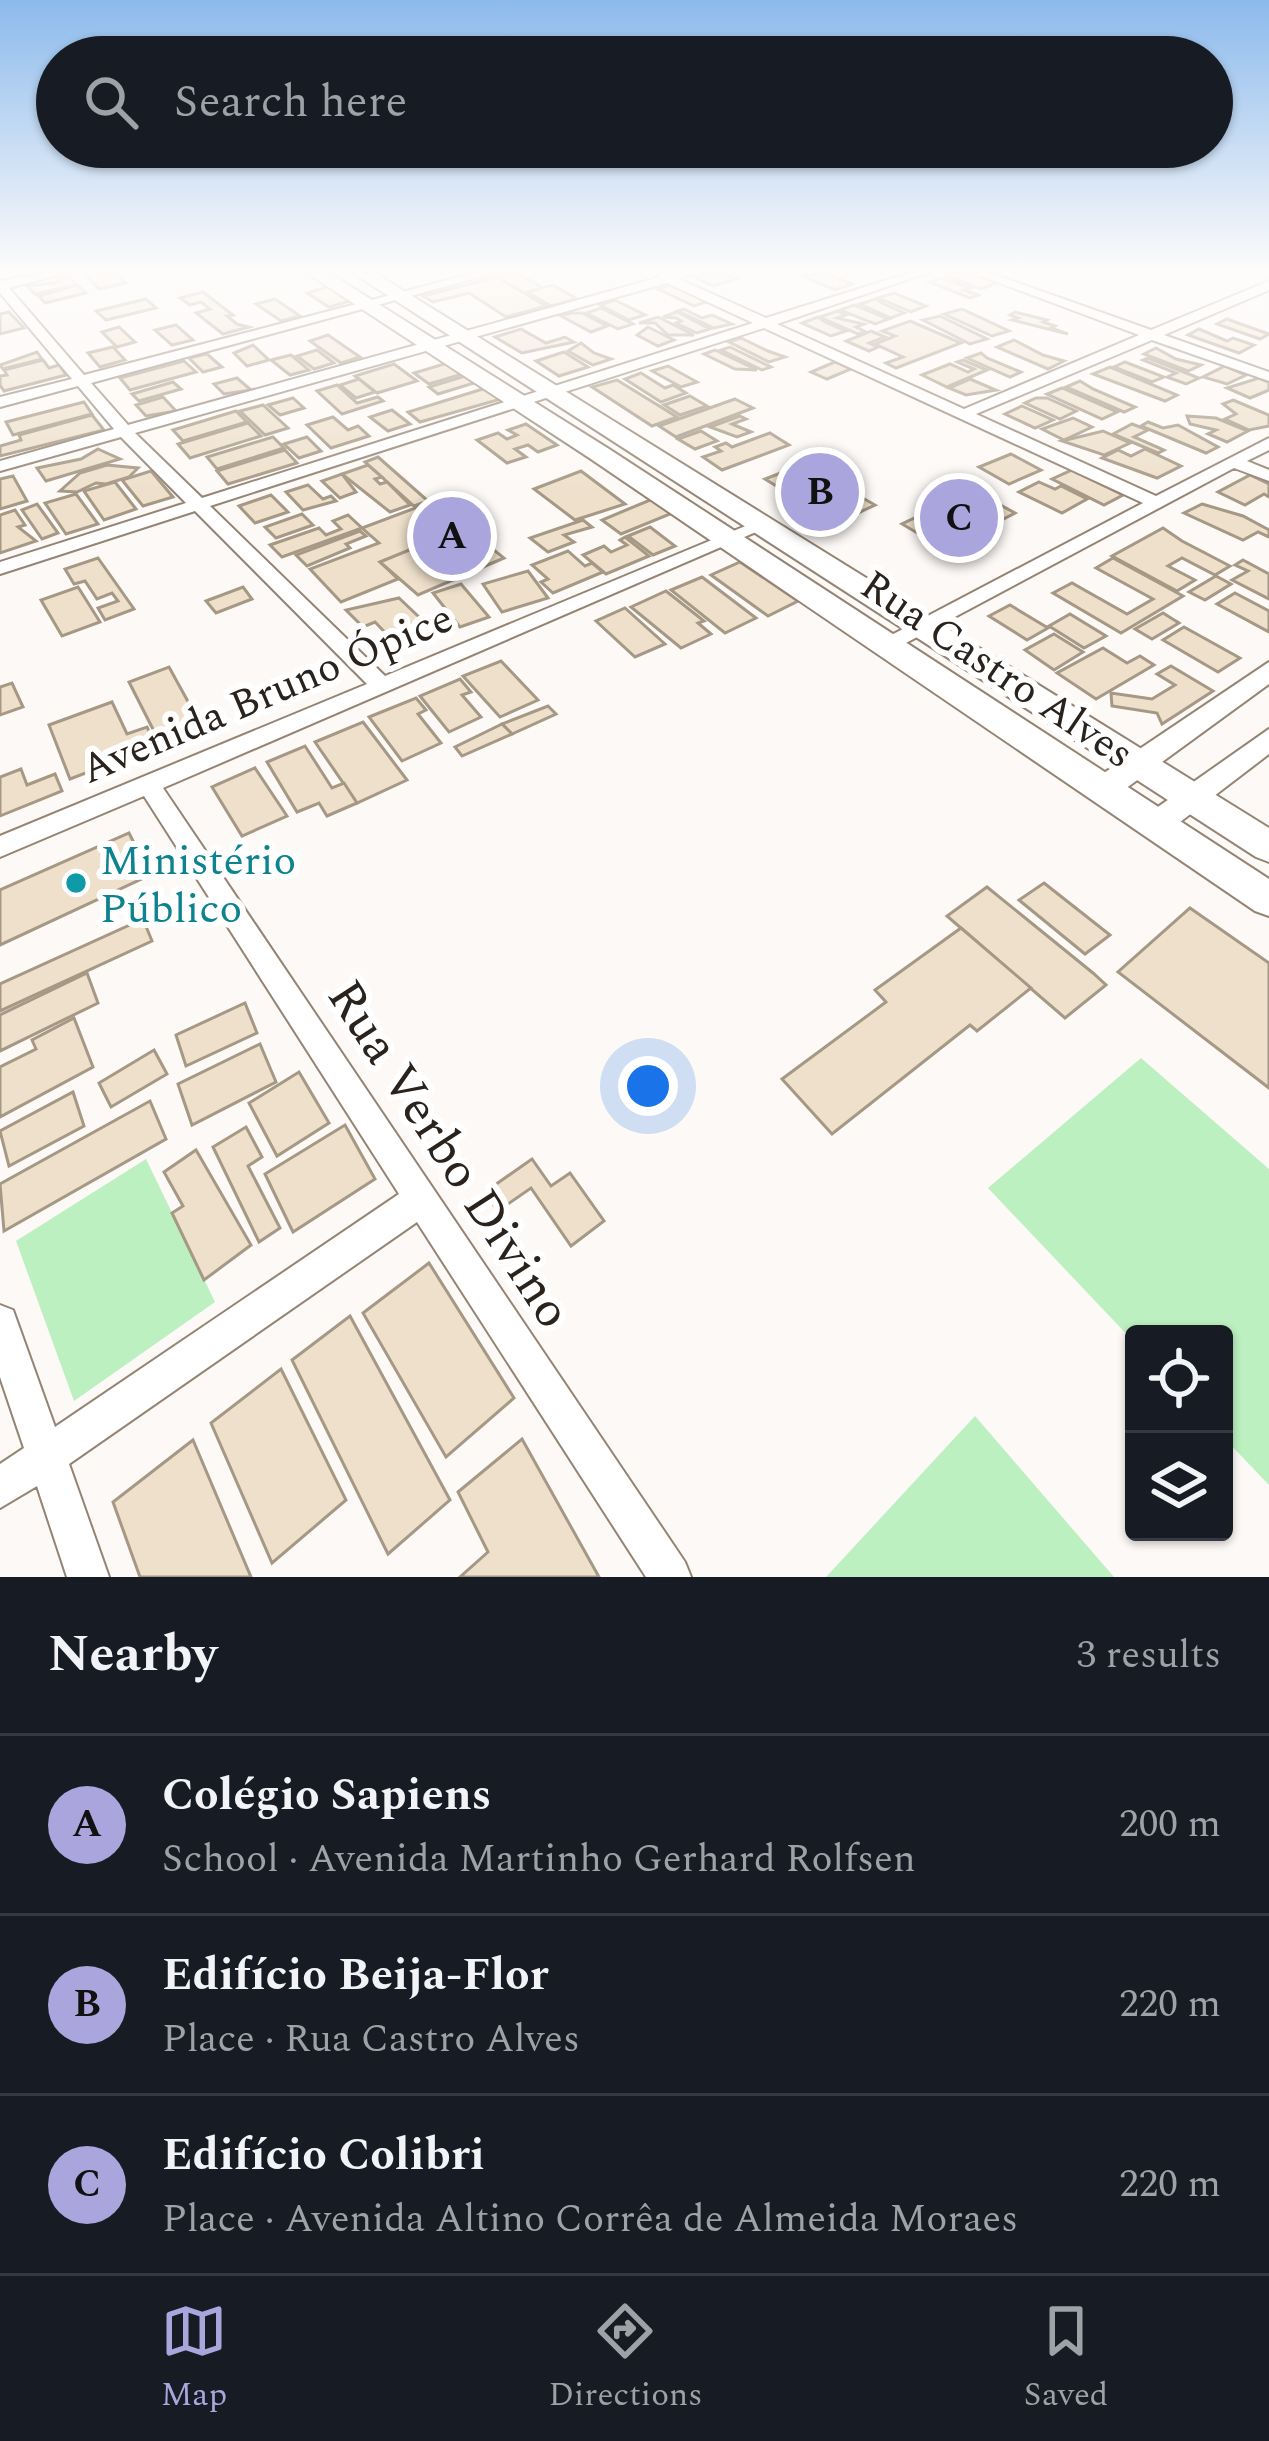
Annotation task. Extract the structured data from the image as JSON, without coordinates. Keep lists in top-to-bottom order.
{
  "streets": {
    "main road": ["Rua Castro Alves"],
    "street": ["Avenida Bruno Ópice", "Rua Verbo Divino"]
  },
  "crossings": [
    ["Rua Castro Alves", "Avenida Bruno Ópice"],
    ["Avenida Bruno Ópice", "Rua Verbo Divino"]
  ],
  "places": ["Ministério Público"],
  "page": {
    "search": "Search here",
    "pins": ["B", "C", "A"],
    "heading": ["Nearby", "3 results"],
    "list": [
      {
        "mark": "A",
        "name": "Colégio Sapiens",
        "note": "School · Avenida Martinho Gerhard Rolfsen",
        "value": "200 m"
      },
      {
        "mark": "B",
        "name": "Edifício Beija-Flor",
        "note": "Place · Rua Castro Alves",
        "value": "220 m"
      },
      {
        "mark": "C",
        "name": "Edifício Colibri",
        "note": "Place · Avenida Altino Corrêa de Almeida Moraes",
        "value": "220 m"
      }
    ],
    "nav": ["Map", "Directions", "Saved"]
  }
}
